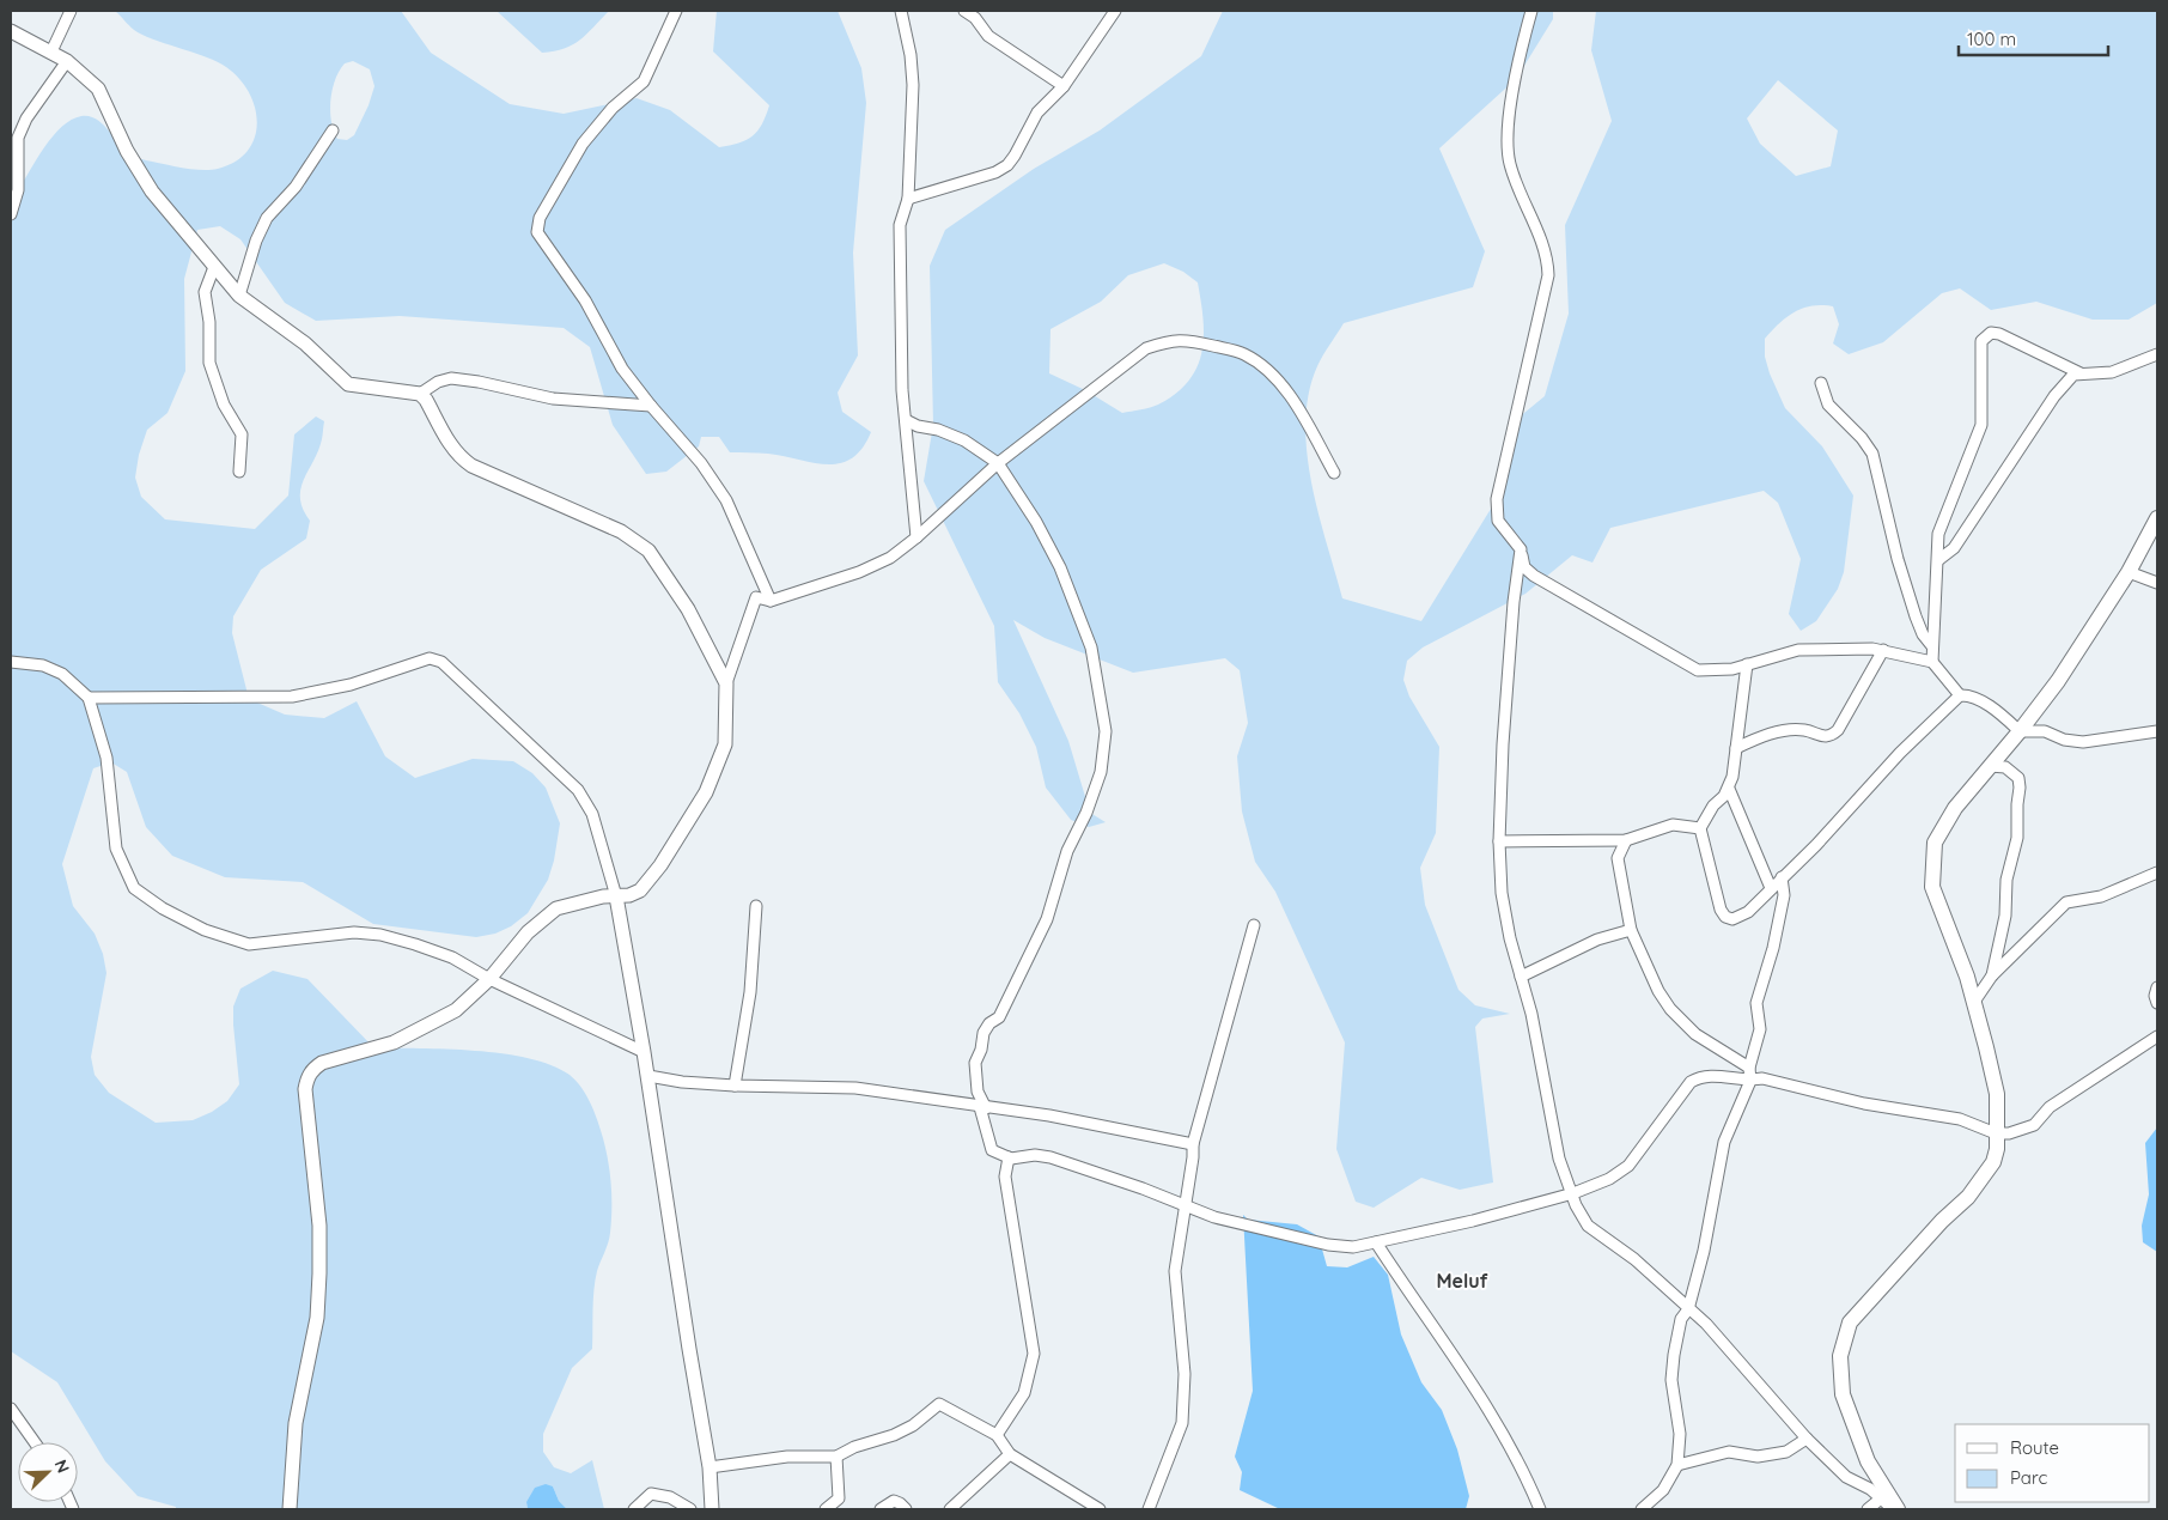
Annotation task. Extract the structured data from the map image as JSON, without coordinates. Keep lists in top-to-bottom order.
{
  "districts": ["Meluf"],
  "legend": ["Route", "Parc"],
  "scale_bar": "100 m",
  "north": "top right"
}
